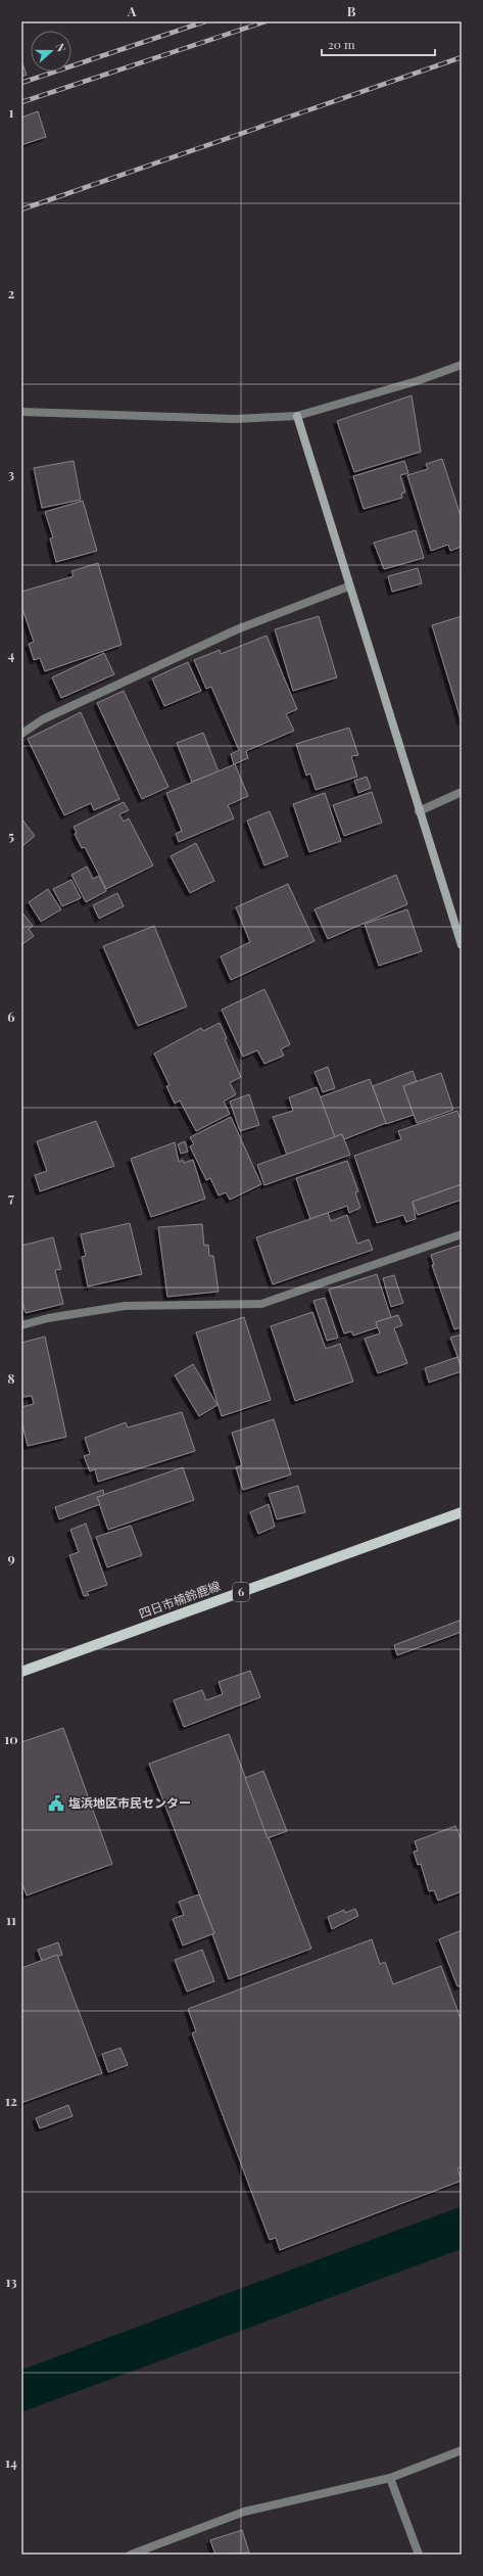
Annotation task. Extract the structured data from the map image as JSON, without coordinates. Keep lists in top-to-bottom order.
{
  "streets": {
    "main road": ["6", "四日市楠鈴鹿線"]
  },
  "places": {
    "public building": ["塩浜地区市民センター"]
  },
  "scale_bar": "20 m",
  "north": "right",
  "grid": {
    "columns": ["A", "B"],
    "rows": [
      "1",
      "2",
      "3",
      "4",
      "5",
      "6",
      "7",
      "8",
      "9",
      "10",
      "11",
      "12",
      "13",
      "14"
    ]
  }
}
